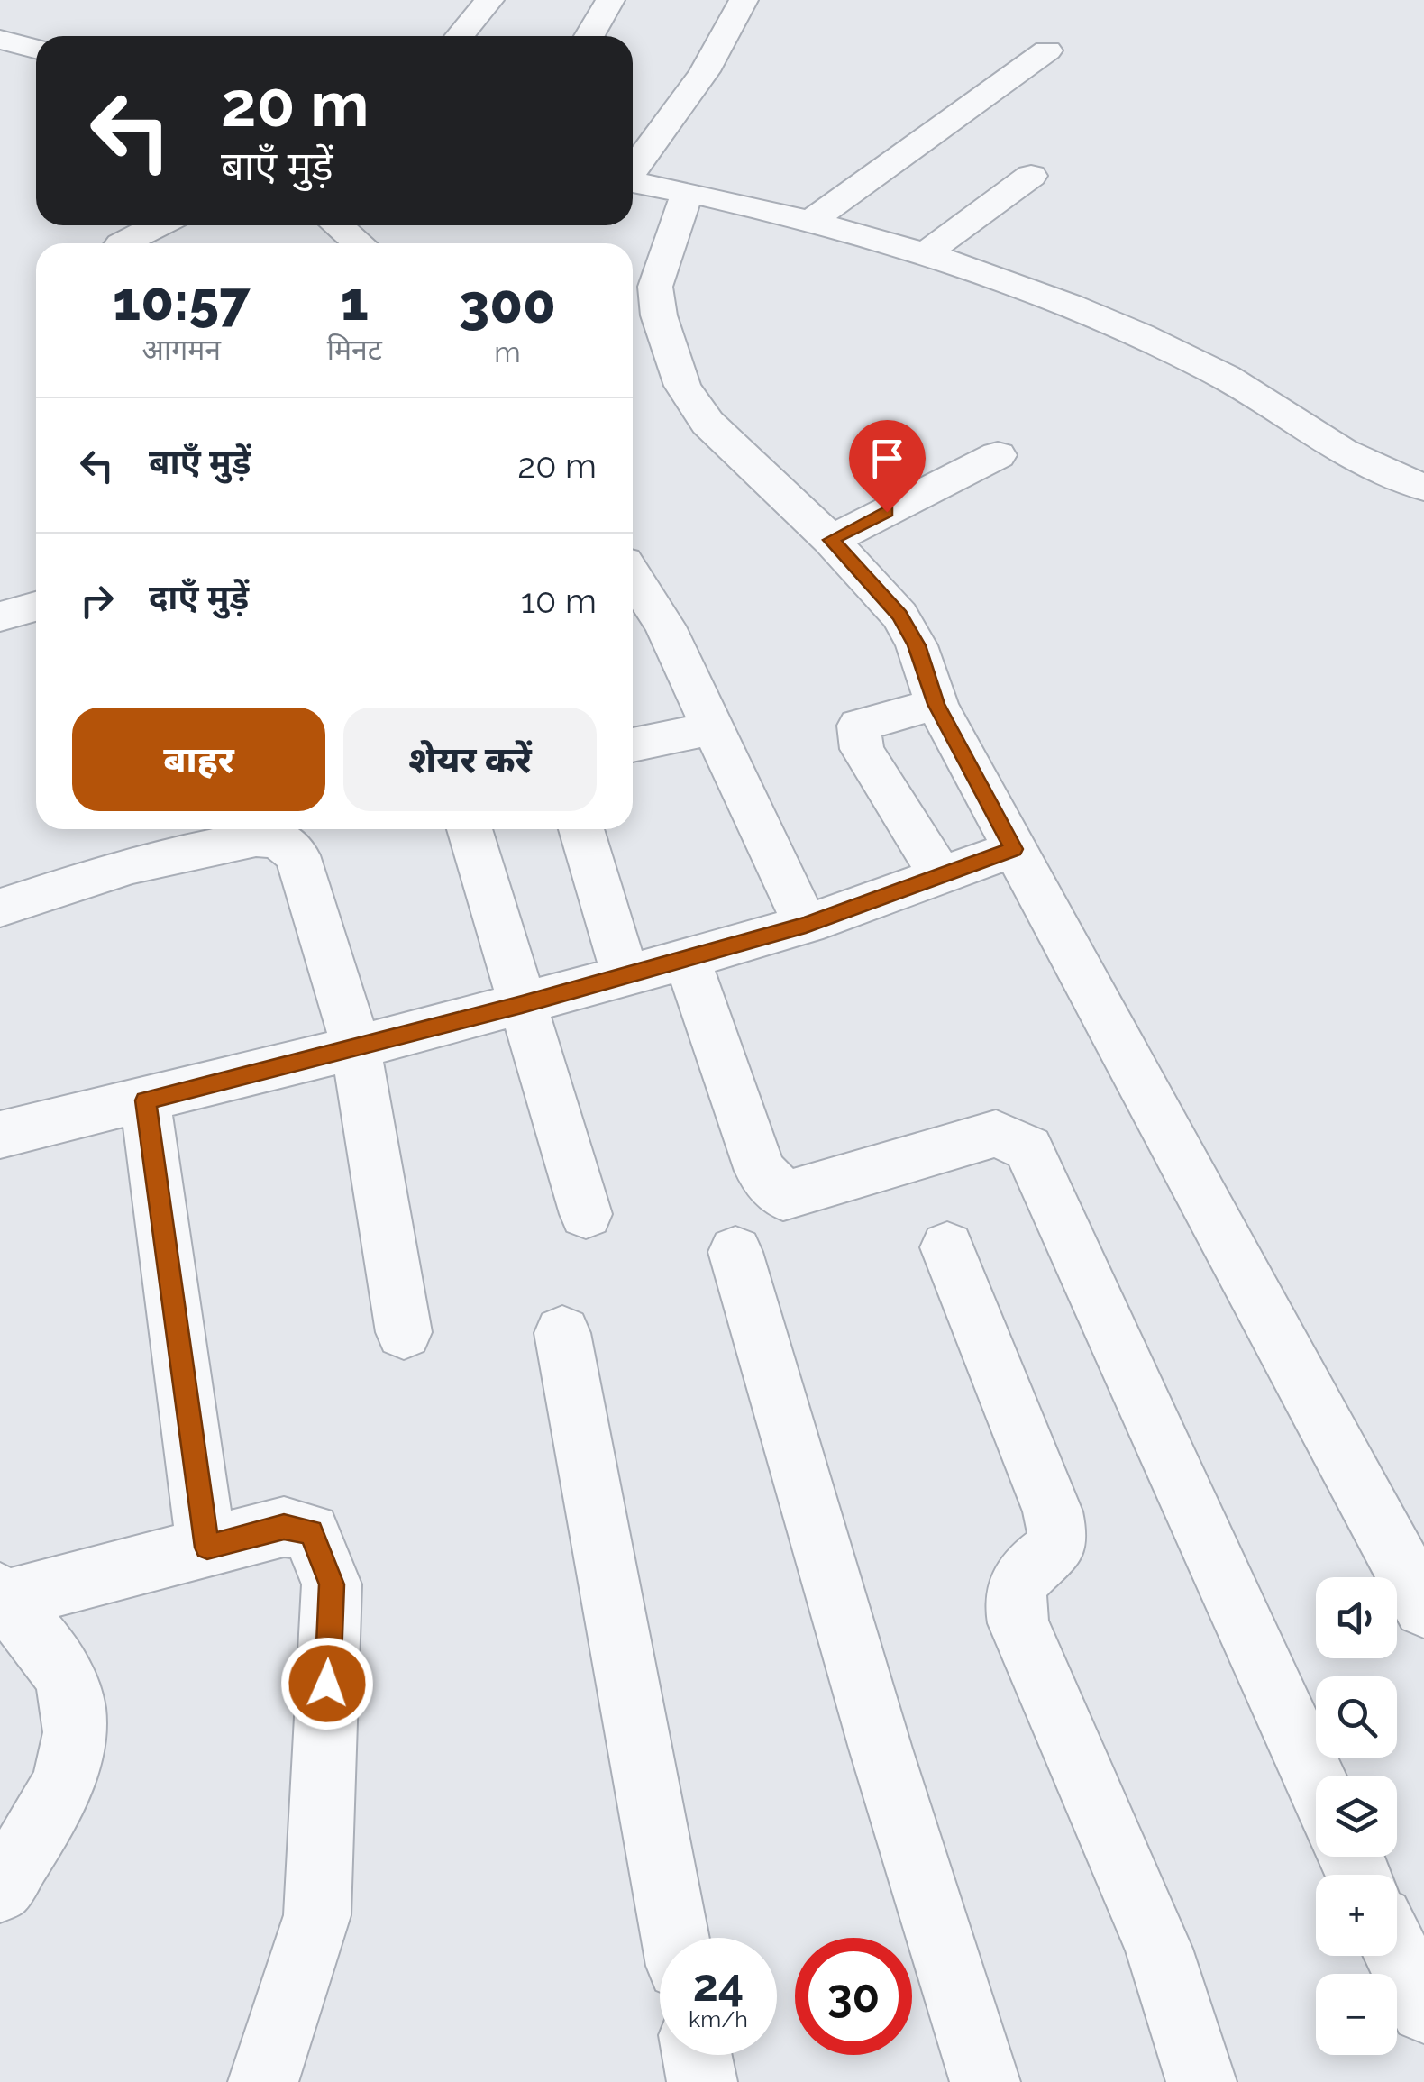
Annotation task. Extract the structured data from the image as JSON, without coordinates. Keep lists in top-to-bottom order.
{
  "page": {
    "turn": ["20 m", "बाएँ मुड़ें"],
    "eta": [
      "10:57",
      "आगमन",
      "1",
      "मिनट",
      "300",
      "m"
    ],
    "list": [
      {
        "name": "बाएँ मुड़ें",
        "value": "20 m"
      },
      {
        "name": "दाएँ मुड़ें",
        "value": "10 m"
      }
    ],
    "buttons": ["बाहर", "शेयर करें"],
    "map_buttons": ["+", "−"],
    "speed": "24 km/h",
    "limit": "30"
  }
}
